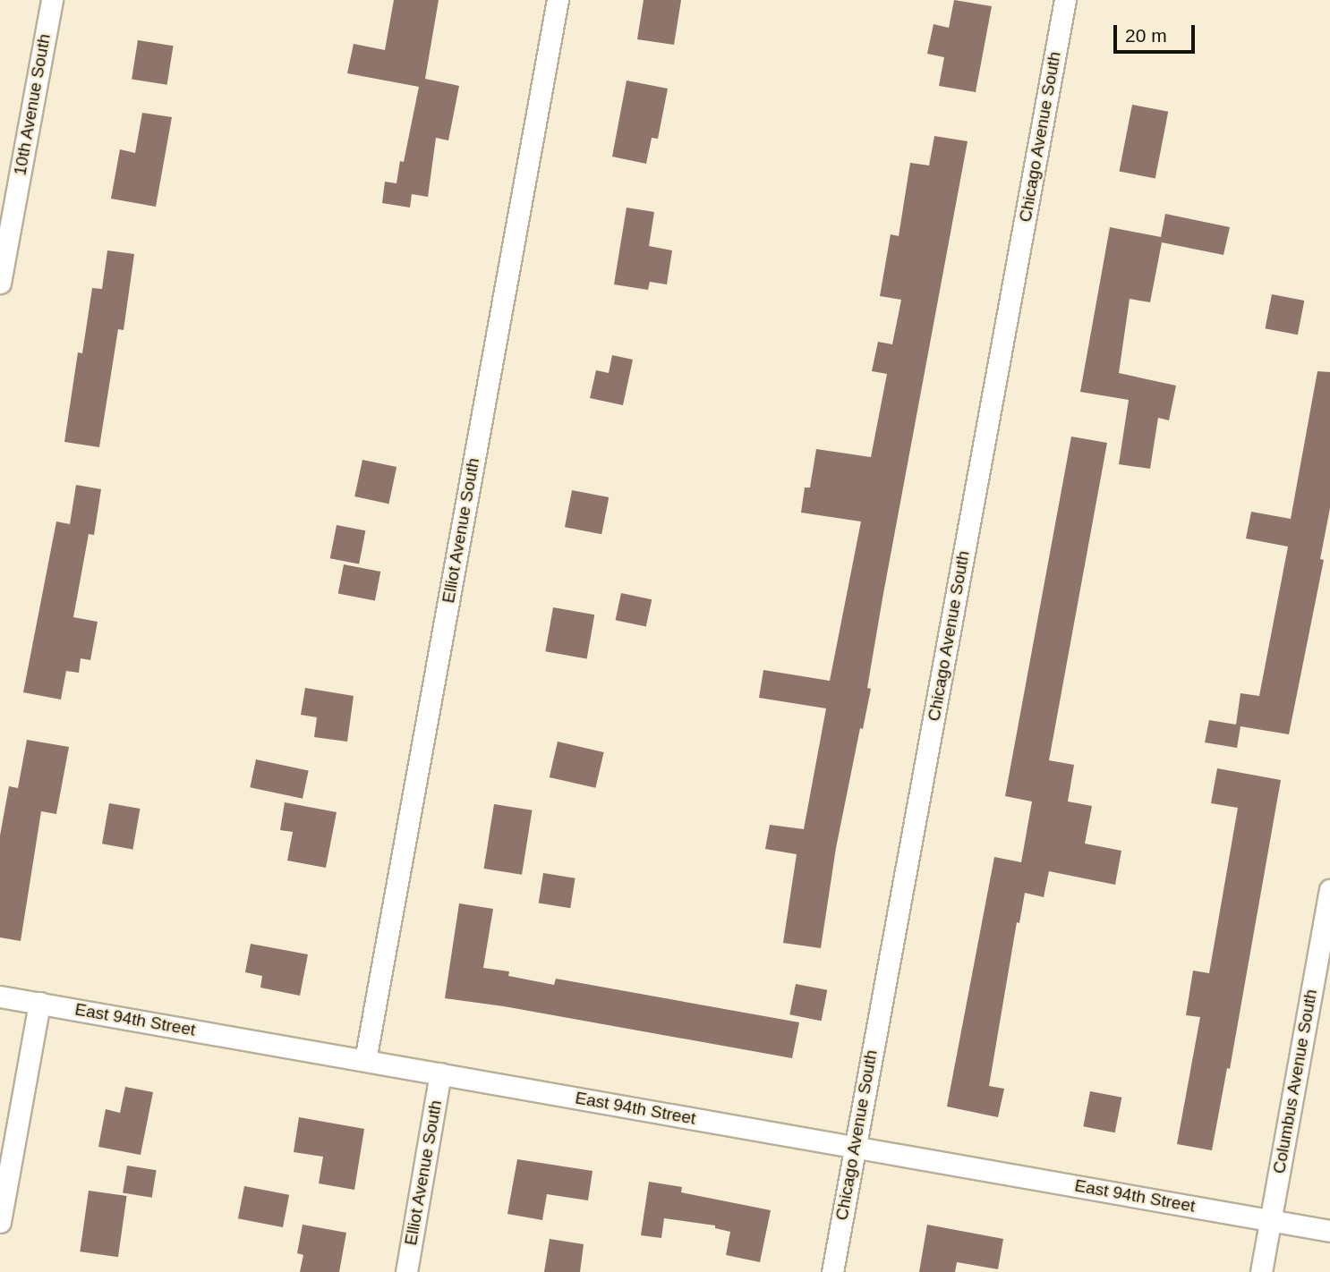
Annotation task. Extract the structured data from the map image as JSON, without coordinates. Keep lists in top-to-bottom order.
{
  "streets": {
    "street": [
      "10th Avenue South",
      "Chicago Avenue South",
      "Elliot Avenue South",
      "East 94th Street",
      "Columbus Avenue South"
    ]
  },
  "crossings": [
    ["Chicago Avenue South", "East 94th Street"],
    ["Elliot Avenue South", "East 94th Street"],
    ["East 94th Street", "Columbus Avenue South"]
  ],
  "scale_bar": "20 m"
}
